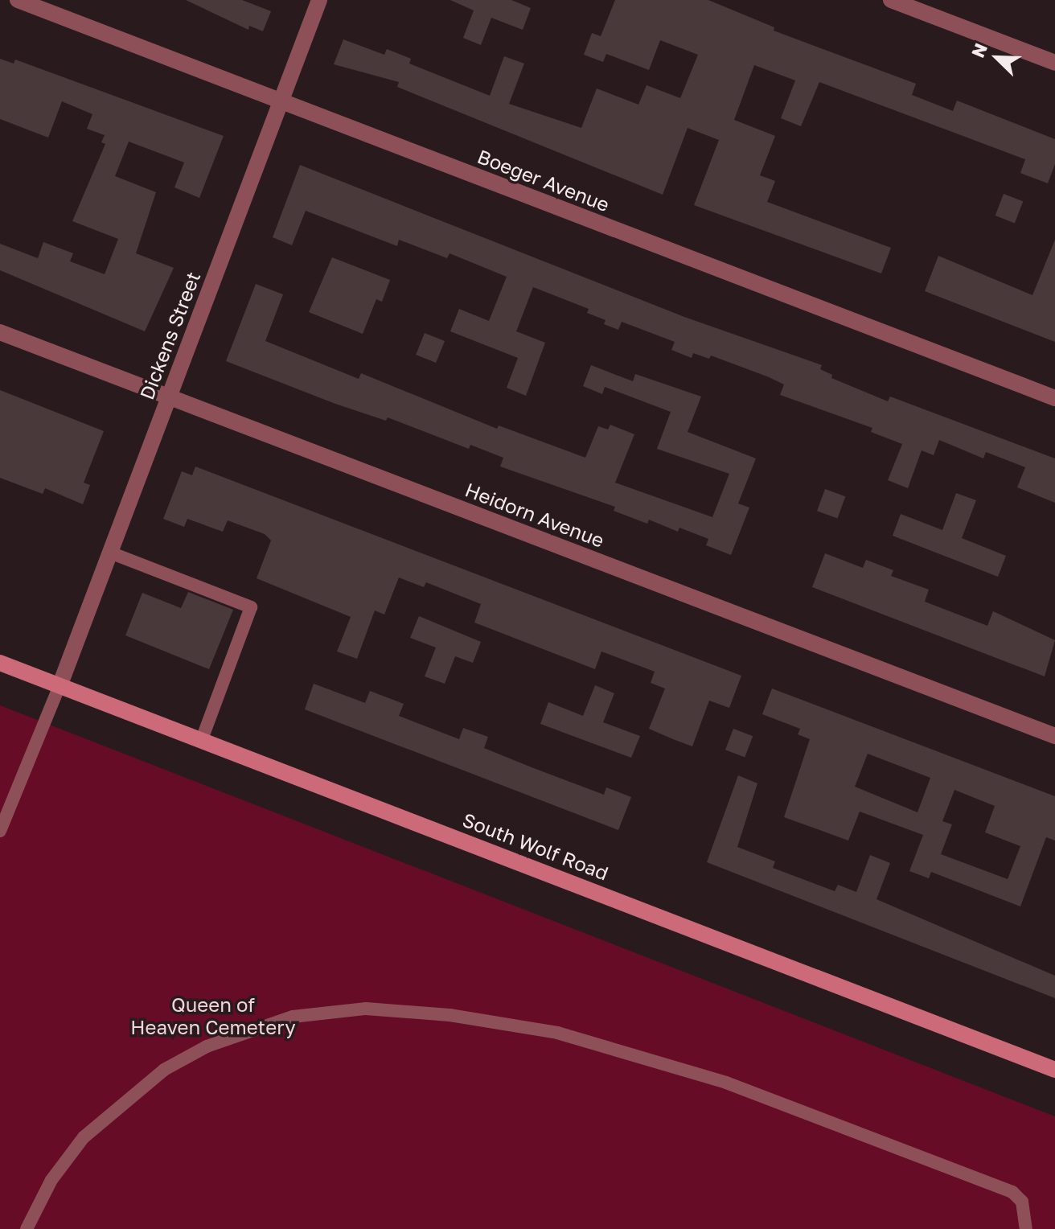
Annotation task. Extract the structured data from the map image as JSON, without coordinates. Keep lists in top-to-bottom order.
{
  "streets": {
    "main road": ["South Wolf Road"],
    "street": ["Boeger Avenue", "Dickens Street", "Heidorn Avenue"]
  },
  "crossings": [
    ["Boeger Avenue", "Dickens Street"],
    ["Dickens Street", "Heidorn Avenue"],
    ["Dickens Street", "South Wolf Road"]
  ],
  "parks": ["Queen of Heaven Cemetery"],
  "north": "top left"
}
